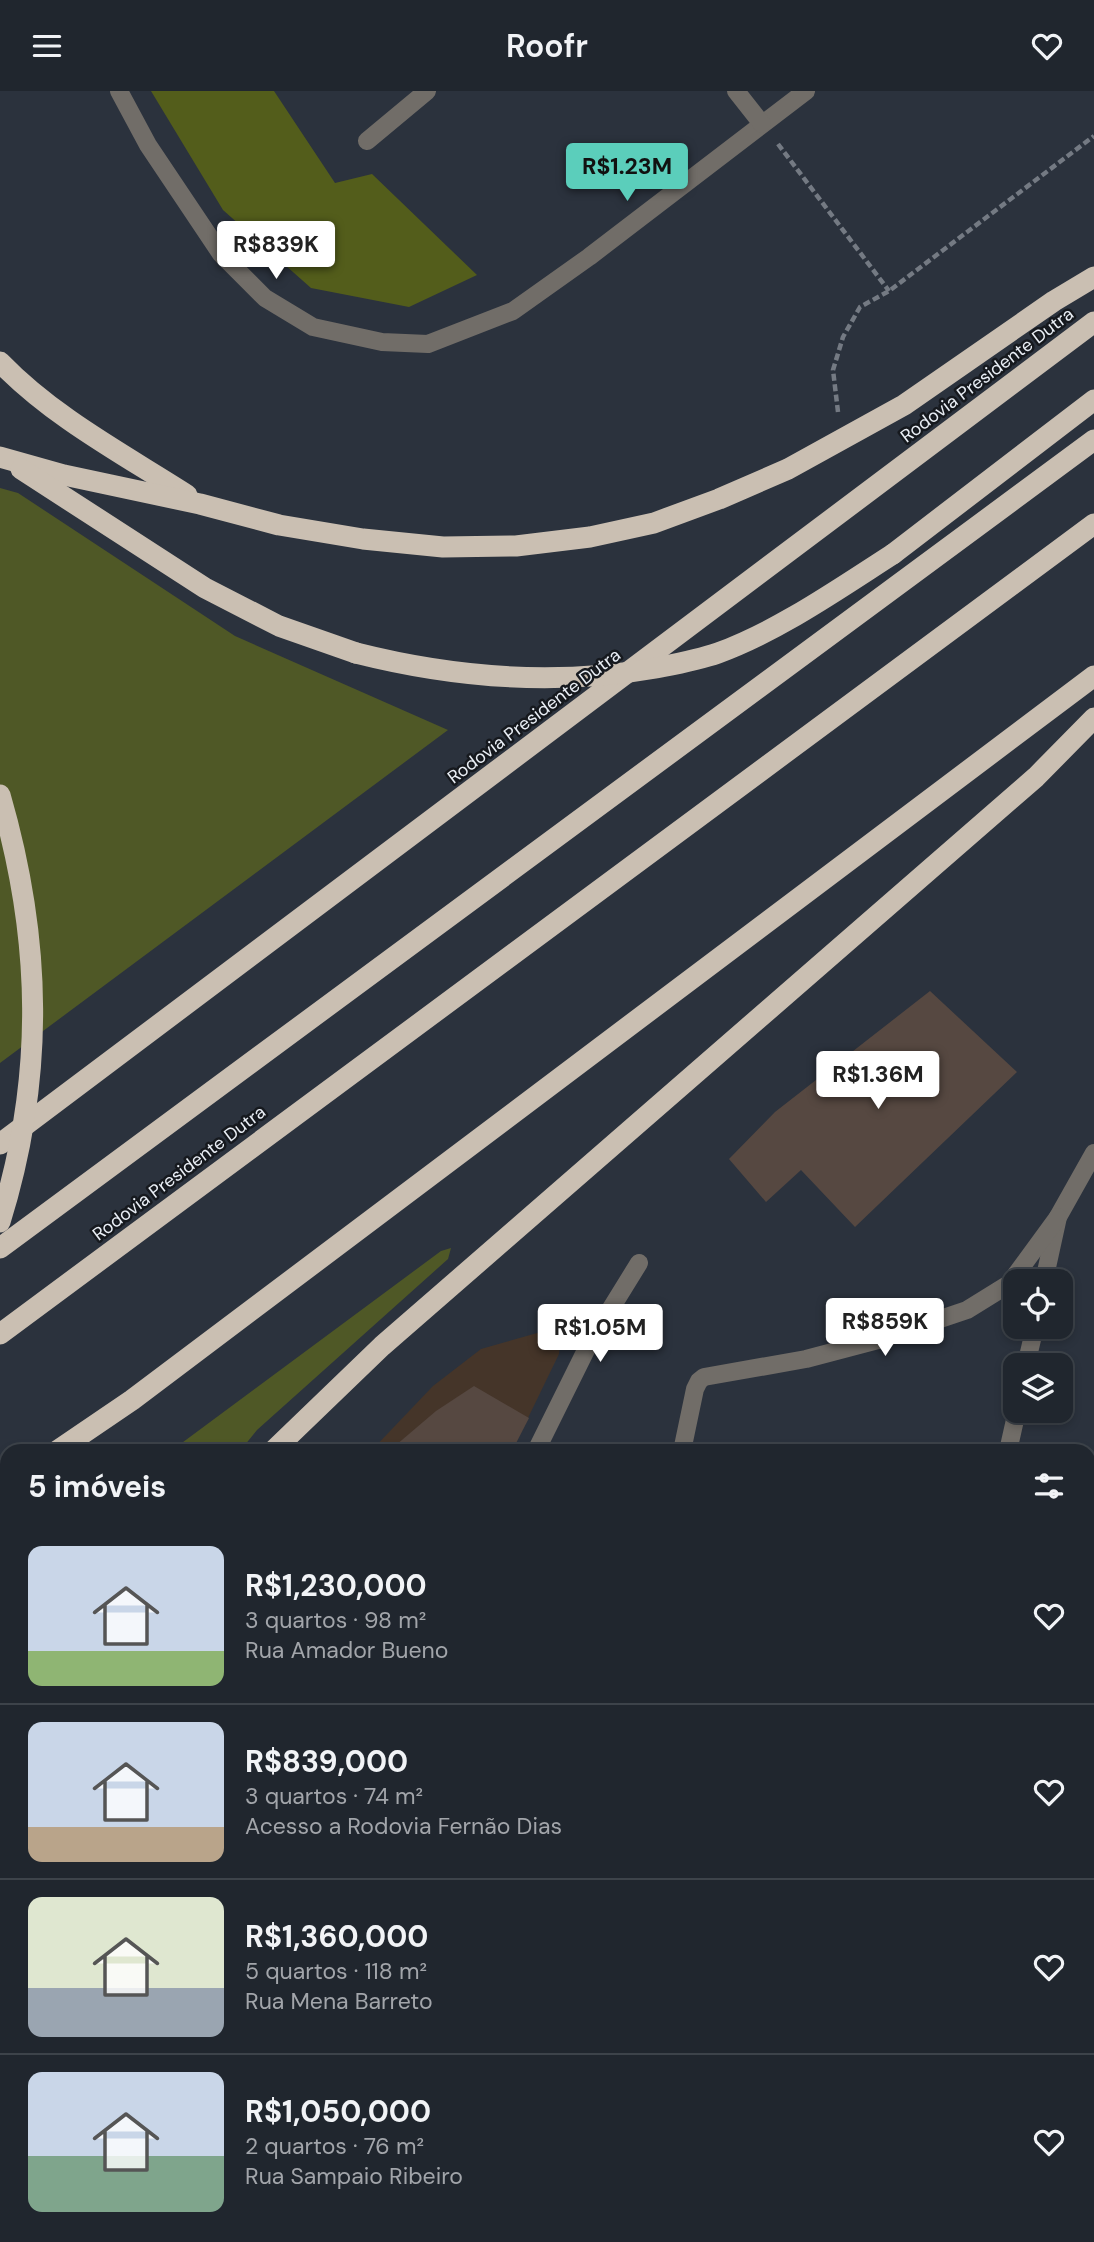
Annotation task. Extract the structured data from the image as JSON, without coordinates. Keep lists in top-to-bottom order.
{
  "streets": {
    "highway": ["Rodovia Presidente Dutra"]
  },
  "page": {
    "header": "Roofr",
    "price": [
      "R$1.23M",
      "R$839K",
      "R$1.36M",
      "R$859K",
      "R$1.05M"
    ],
    "heading": "5 imóveis",
    "list": [
      {
        "name": "R$1,230,000",
        "note": "3 quartos · 98 m² · Rua Amador Bueno"
      },
      {
        "name": "R$839,000",
        "note": "3 quartos · 74 m² · Acesso a Rodovia Fernão Dias"
      },
      {
        "name": "R$1,360,000",
        "note": "5 quartos · 118 m² · Rua Mena Barreto"
      },
      {
        "name": "R$1,050,000",
        "note": "2 quartos · 76 m² · Rua Sampaio Ribeiro"
      }
    ]
  }
}
